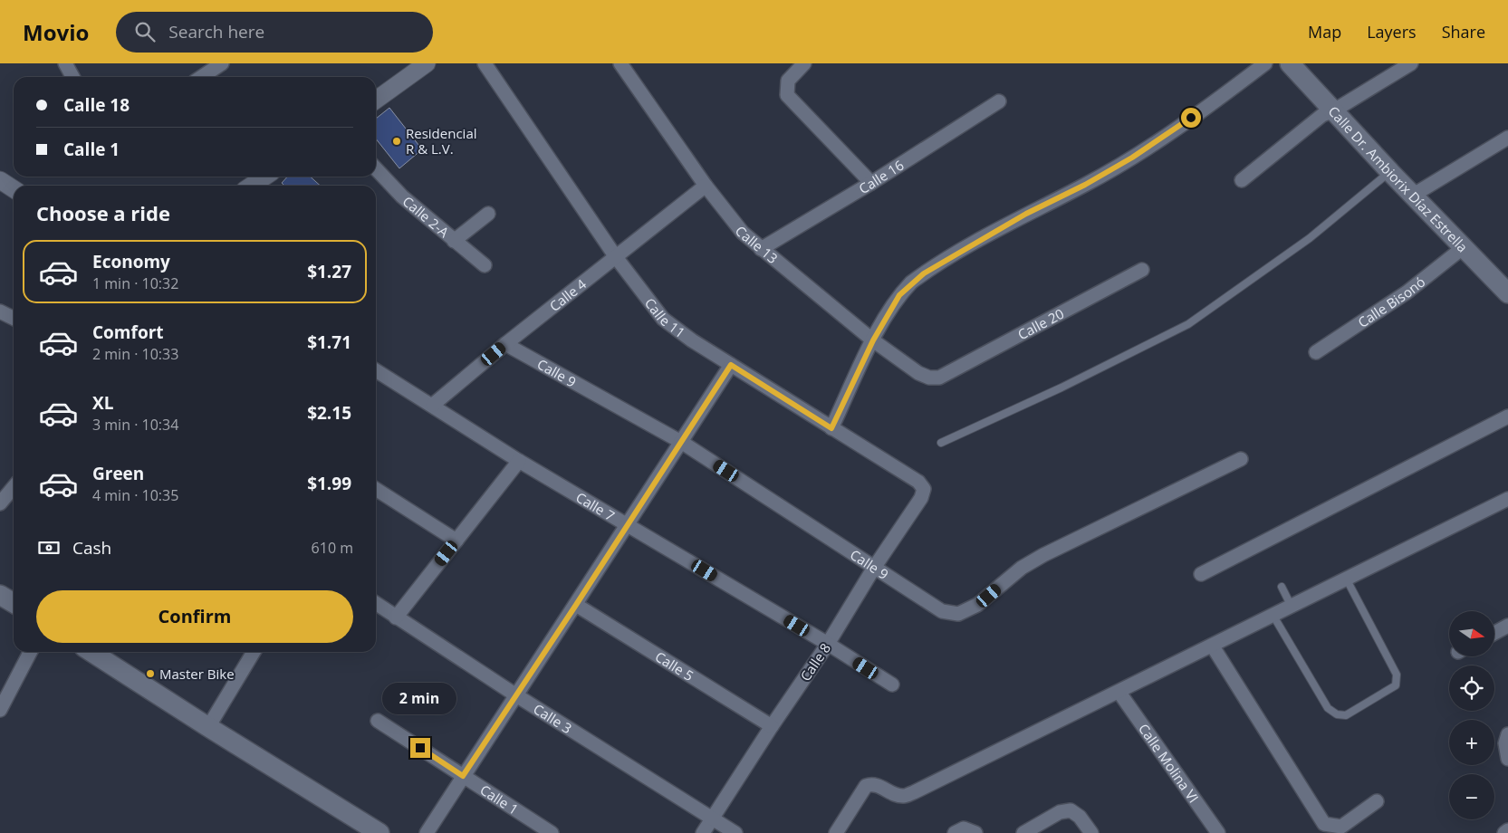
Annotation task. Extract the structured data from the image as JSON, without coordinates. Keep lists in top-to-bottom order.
{
  "streets": {
    "main road": ["Calle Dr. Ambiorix Díaz Estrella"],
    "street": [
      "Calle 16",
      "Calle 2-A",
      "Calle 13",
      "Calle 4",
      "Calle Bisonó",
      "Calle 11",
      "Calle 20",
      "Calle 9",
      "Calle 7",
      "Calle 8",
      "Calle 5",
      "Calle 3",
      "Calle Molina VI",
      "Calle 1"
    ]
  },
  "crossings": [
    ["Calle 16", "Calle 13"],
    ["Calle Dr. Ambiorix Díaz Estrella", "Calle Bisonó"],
    ["Calle 13", "Calle 4"],
    ["Calle 13", "Calle 20"],
    ["Calle 4", "Calle 11"],
    ["Calle 4", "Calle 9"],
    ["Calle 4", "Calle 7"],
    ["Calle 11", "Calle 8"],
    ["Calle 9", "Calle 8"],
    ["Calle 7", "Calle 8"],
    ["Calle 8", "Calle 5"],
    ["Calle 8", "Calle 3"]
  ],
  "places": ["Residencial R & L.V.", "Master Bike"],
  "north": "right",
  "page": {
    "header": "Movio",
    "search": "Search here",
    "nav": ["Map", "Layers", "Share"],
    "banner": ["Calle 18", "Calle 1"],
    "heading": "Choose a ride",
    "list": [
      {
        "name": "Economy",
        "note": "1 min · 10:32",
        "value": "$1.27"
      },
      {
        "name": "Comfort",
        "note": "2 min · 10:33",
        "value": "$1.71"
      },
      {
        "name": "XL",
        "note": "3 min · 10:34",
        "value": "$2.15"
      },
      {
        "name": "Green",
        "note": "4 min · 10:35",
        "value": "$1.99"
      }
    ],
    "pay": ["Cash", "610 m"],
    "buttons": "Confirm",
    "map_buttons": ["+", "−"],
    "bubble": "2 min"
  }
}
